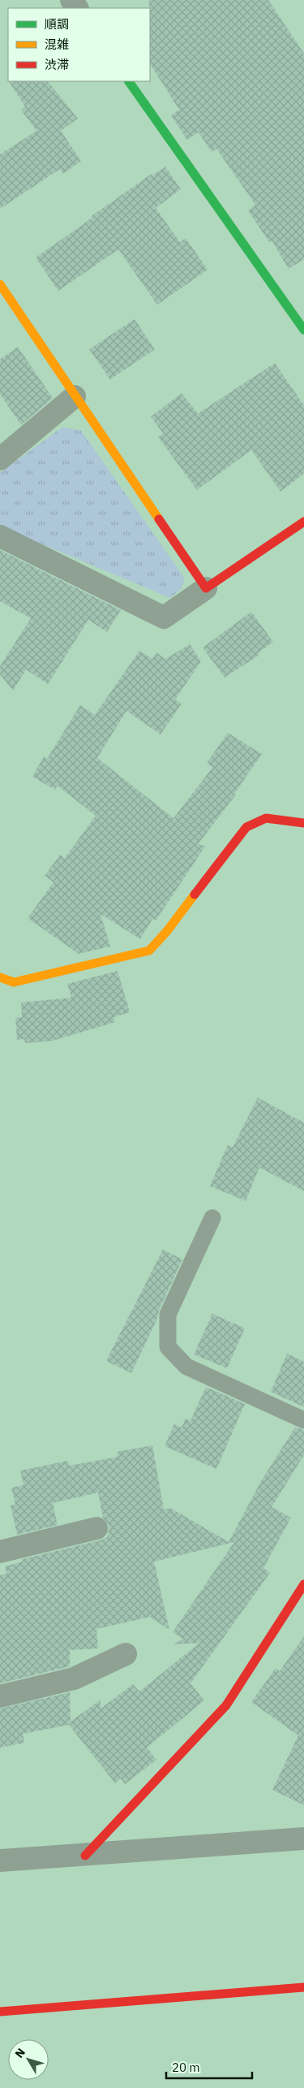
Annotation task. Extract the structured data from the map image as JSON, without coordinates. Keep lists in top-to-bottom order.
{
  "legend": ["順調", "混雑", "渋滞"],
  "scale_bar": "20 m",
  "north": "top left"
}
